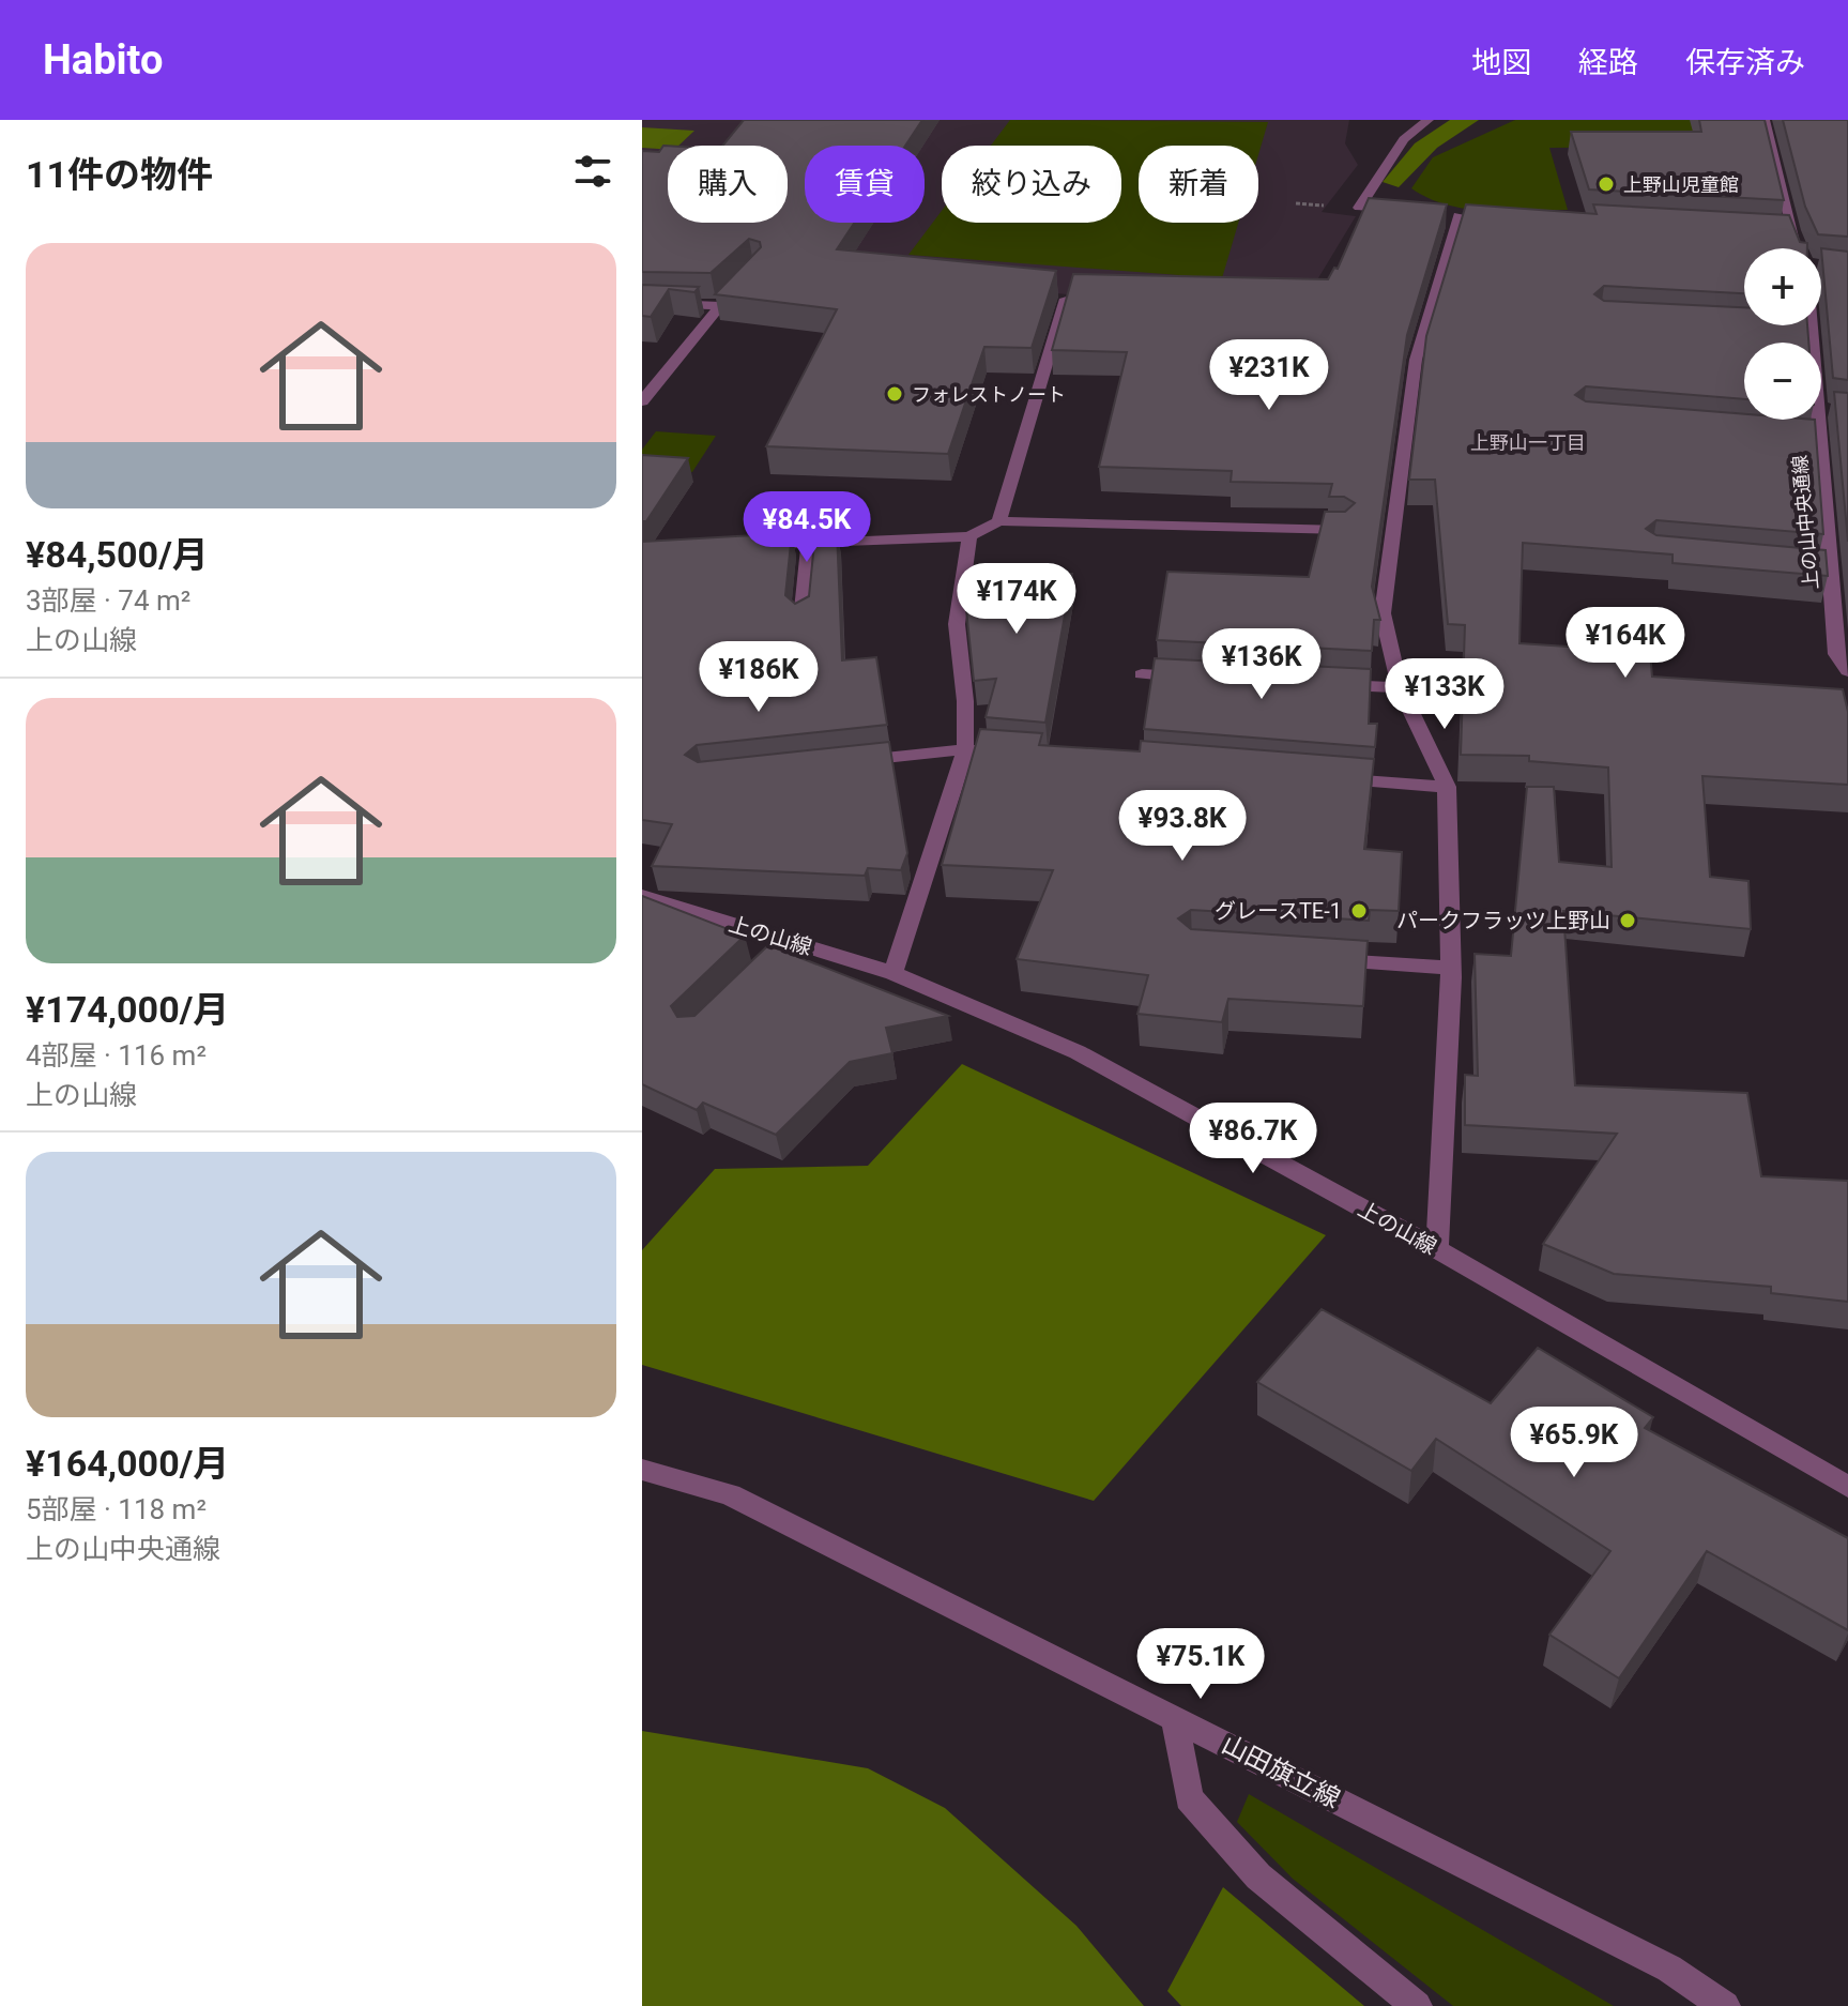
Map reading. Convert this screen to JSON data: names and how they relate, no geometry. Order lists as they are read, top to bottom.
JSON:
{
  "streets": {
    "street": ["上の山中央通線", "上の山線", "山田旗立線"]
  },
  "districts": ["上野山一丁目"],
  "places": [
    "上野山児童館",
    "フォレストノート",
    "グレースTE-1",
    "パークフラッツ上野山"
  ],
  "page": {
    "header": "Habito",
    "nav": ["地図", "経路", "保存済み"],
    "heading": "11件の物件",
    "chip": [
      "購入",
      "賃貸",
      "絞り込み",
      "新着"
    ],
    "list": [
      {
        "name": "¥84,500/月",
        "note": "3部屋 · 74 m² · 上の山線"
      },
      {
        "name": "¥174,000/月",
        "note": "4部屋 · 116 m² · 上の山線"
      },
      {
        "name": "¥164,000/月",
        "note": "5部屋 · 118 m² · 上の山中央通線"
      }
    ],
    "map_buttons": ["+", "−"],
    "price": [
      "¥231K",
      "¥84.5K",
      "¥174K",
      "¥164K",
      "¥136K",
      "¥186K",
      "¥133K",
      "¥93.8K",
      "¥86.7K",
      "¥65.9K",
      "¥75.1K"
    ]
  }
}
